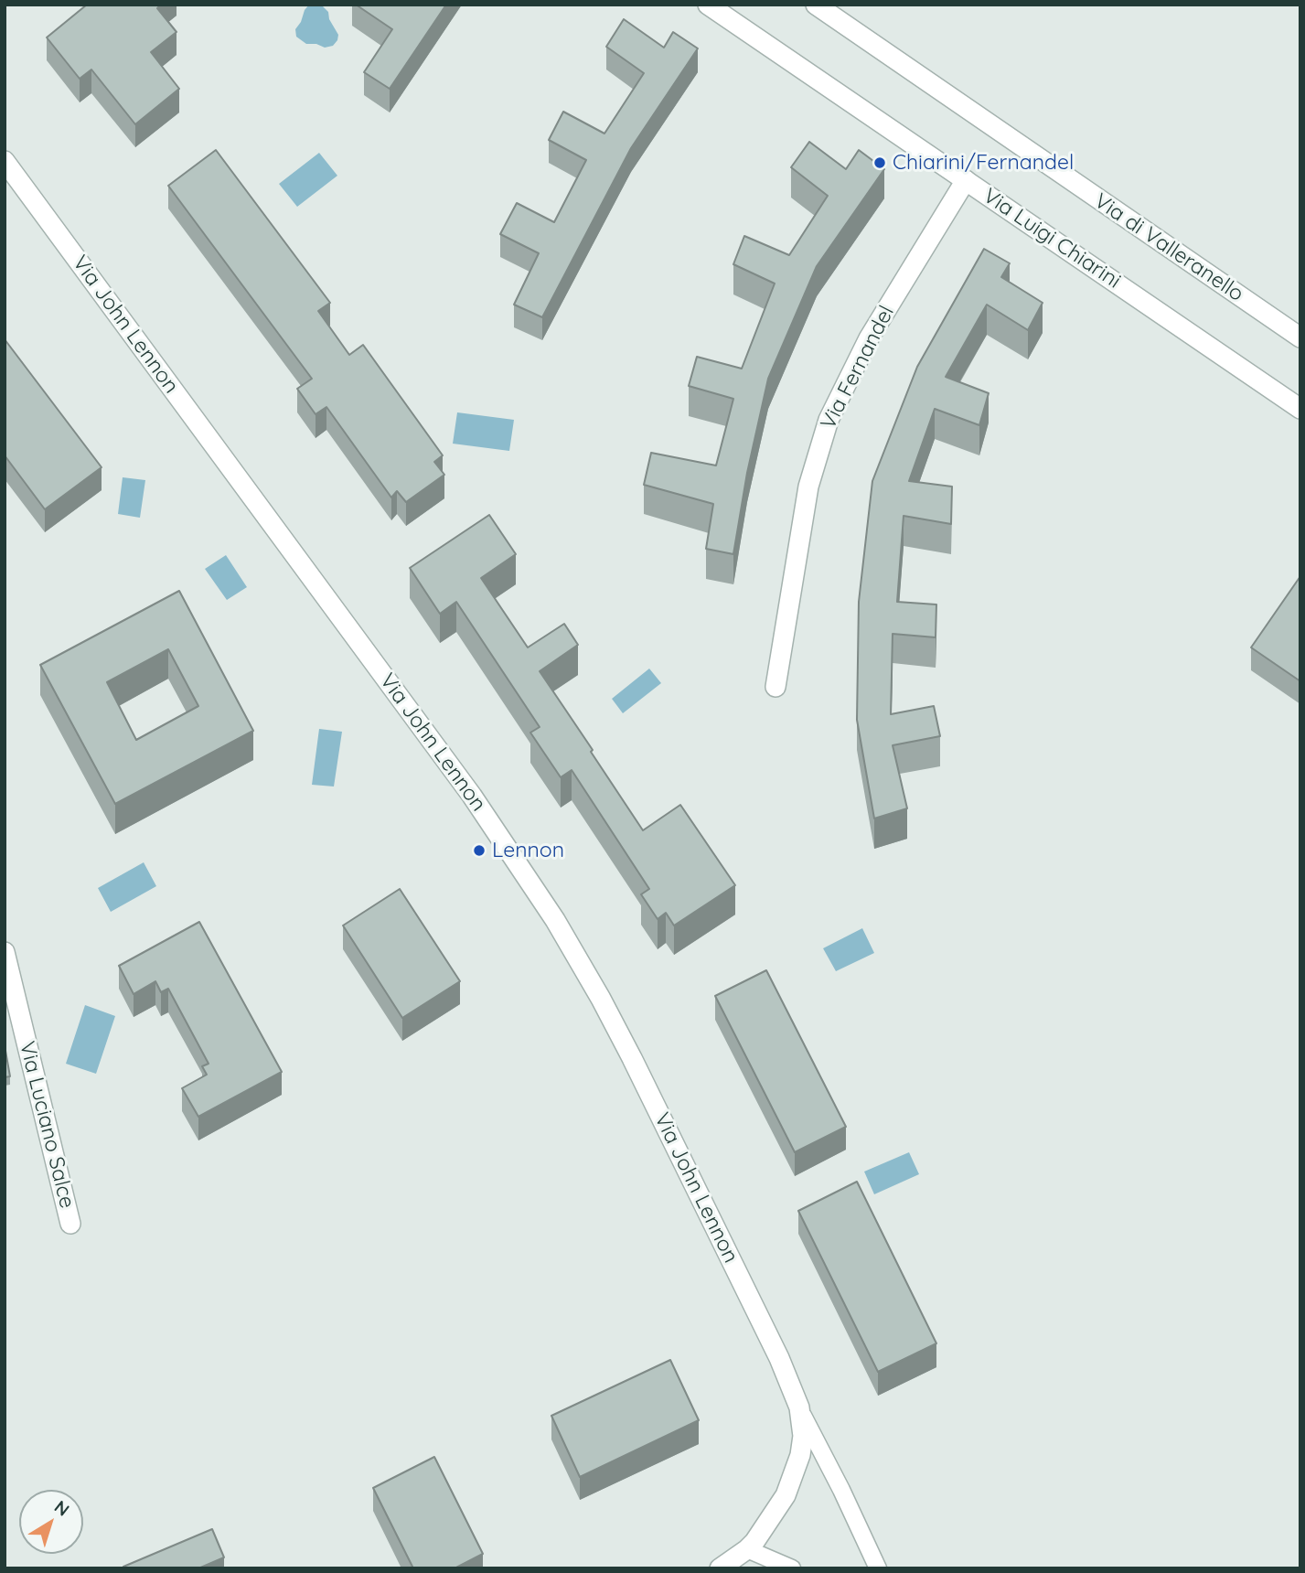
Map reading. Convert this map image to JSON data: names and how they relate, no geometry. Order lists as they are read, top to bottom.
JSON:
{
  "streets": {
    "street": [
      "Via Luigi Chiarini",
      "Via di Valleranello",
      "Via John Lennon",
      "Via Fernandel",
      "Via Luciano Salce"
    ]
  },
  "crossings": [
    ["Via Luigi Chiarini", "Via Fernandel"]
  ],
  "places": ["Chiarini/Fernandel", "Lennon"],
  "north": "top right"
}
